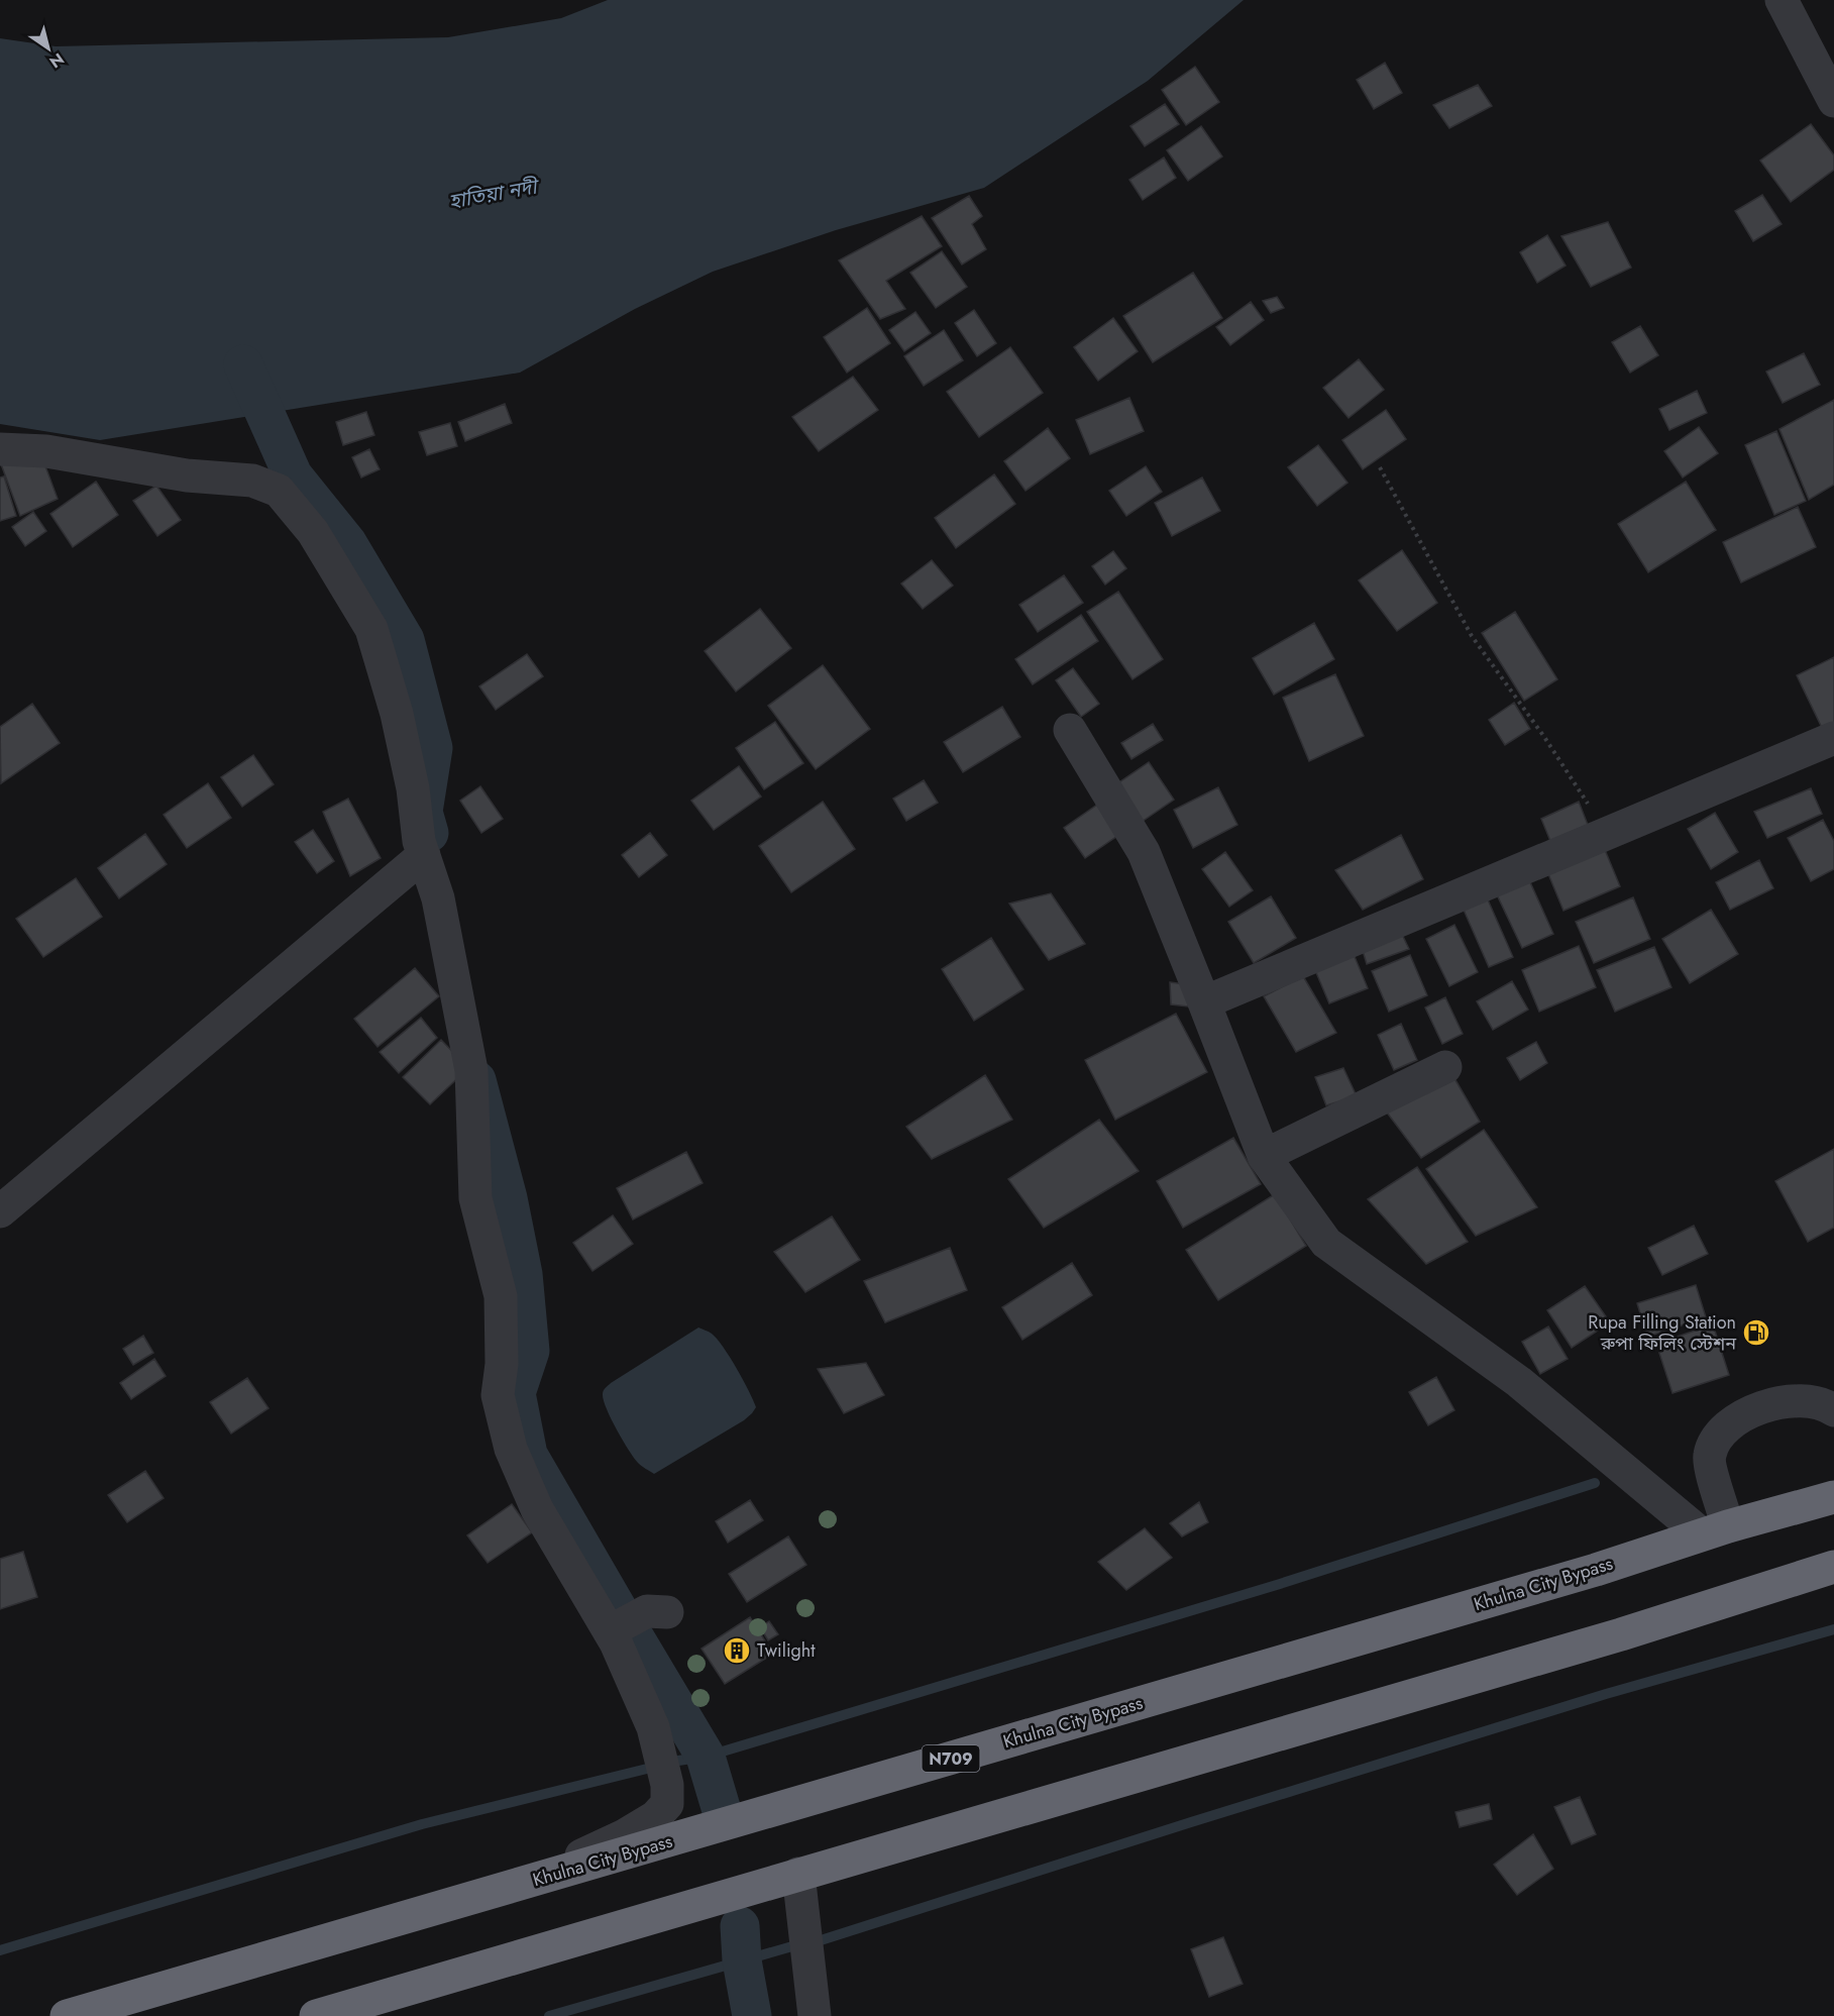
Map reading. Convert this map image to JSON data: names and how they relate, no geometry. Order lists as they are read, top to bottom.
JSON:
{
  "streets": {
    "highway": ["Khulna City Bypass", "N709"]
  },
  "water": ["হাতিয়া নদী"],
  "places": {
    "fuel station": ["Rupa Filling Station রুপা ফিলিং স্টেশন"],
    "building": ["Twilight"]
  },
  "north": "bottom right"
}
